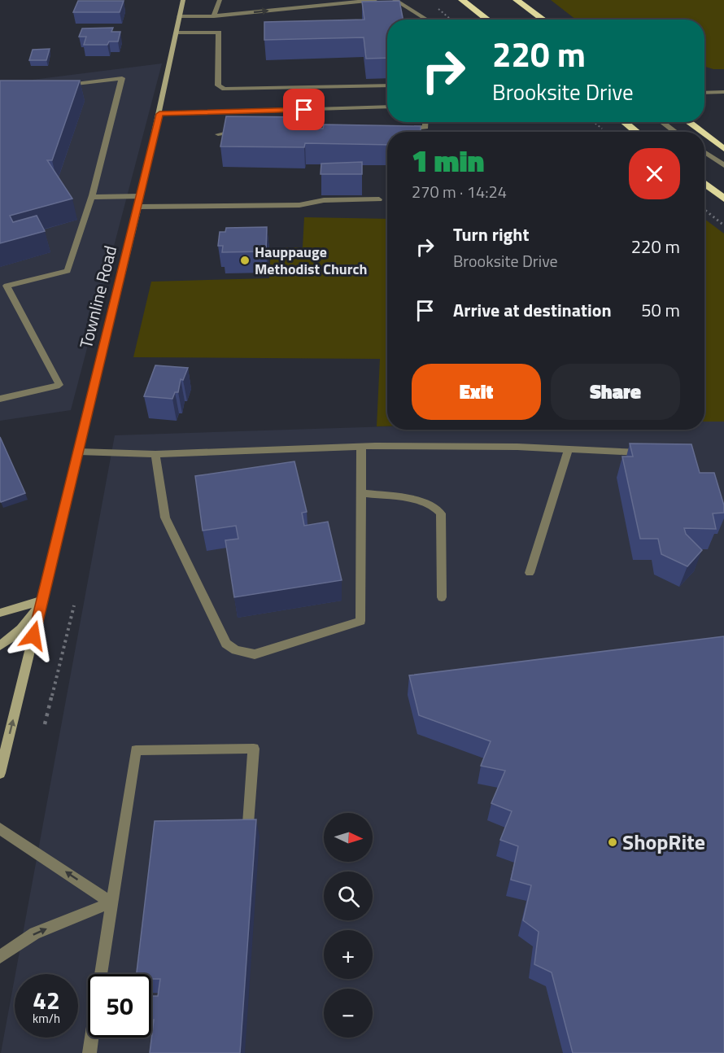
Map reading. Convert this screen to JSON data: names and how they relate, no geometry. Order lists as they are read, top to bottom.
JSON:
{
  "streets": {
    "main road": ["Townline Road"]
  },
  "places": ["Hauppauge Methodist Church", "ShopRite"],
  "north": "right",
  "page": {
    "turn": ["220 m", "Brooksite Drive"],
    "heading": ["1 min", "270 m · 14:24"],
    "list": [
      {
        "name": "Turn right",
        "note": "Brooksite Drive",
        "value": "220 m"
      },
      {
        "name": "Arrive at destination",
        "value": "50 m"
      }
    ],
    "buttons": ["Exit", "Share"],
    "map_buttons": ["+", "−"],
    "speed": "42 km/h",
    "limit": "50"
  }
}
